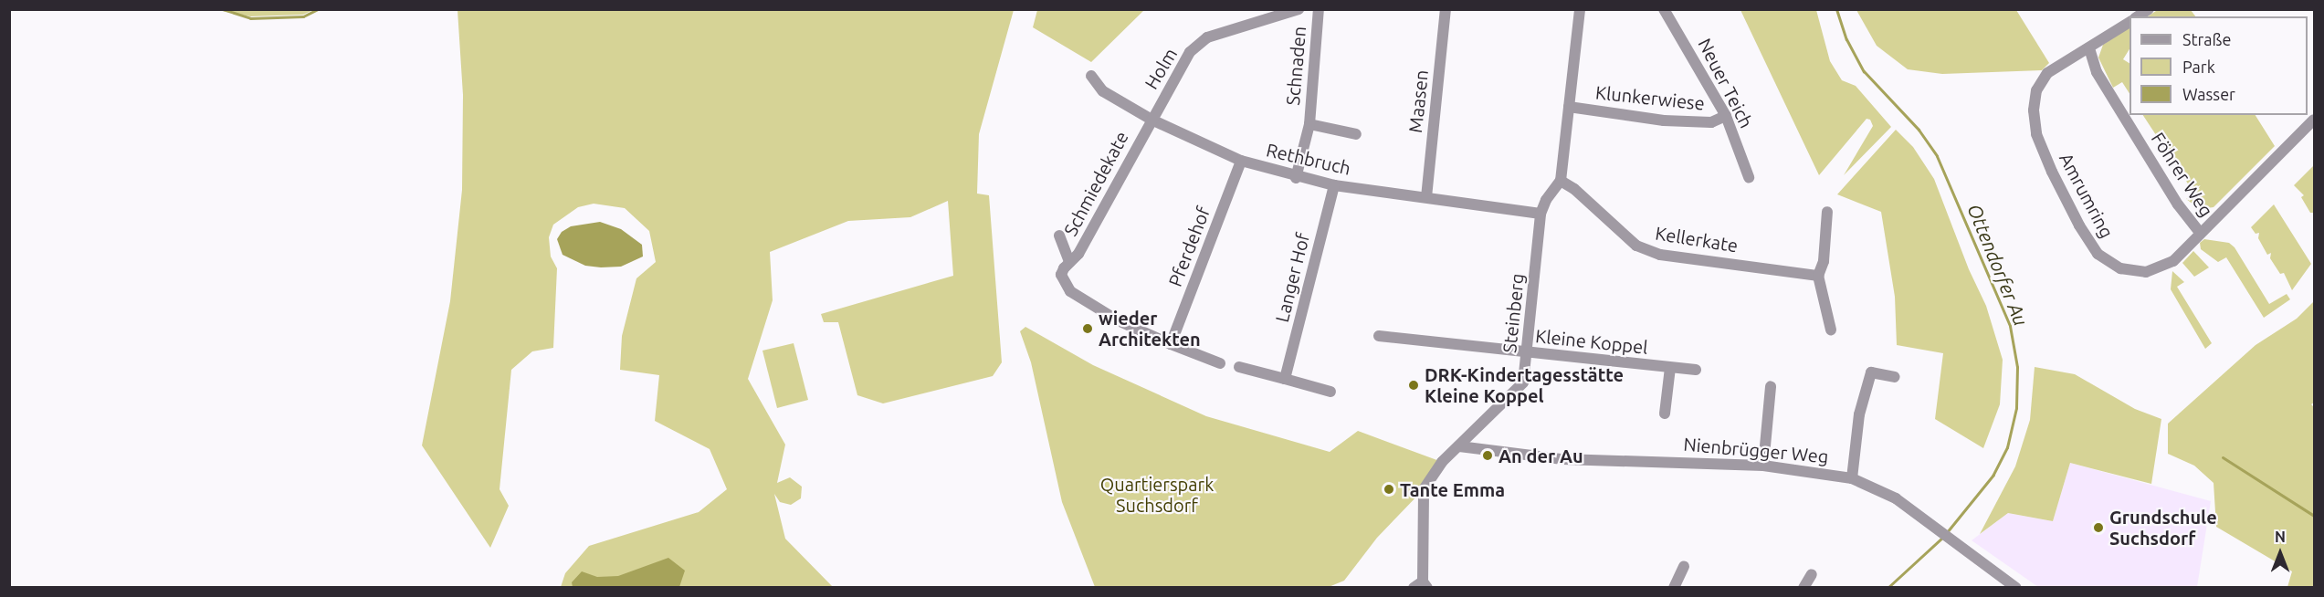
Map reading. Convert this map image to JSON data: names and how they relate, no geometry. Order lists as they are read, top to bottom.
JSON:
{
  "streets": {
    "street": [
      "Schnaden",
      "Holm",
      "Neuer Teich",
      "Klunkerwiese",
      "Maasen",
      "Rethbruch",
      "Föhrer Weg",
      "Schmiedekate",
      "Amrumring",
      "Kellerkate",
      "Pferdehof",
      "Langer Hof",
      "Steinberg",
      "Kleine Koppel",
      "Nienbrügger Weg"
    ]
  },
  "crossings": [
    ["Schnaden", "Rethbruch"],
    ["Holm", "Rethbruch"],
    ["Holm", "Schmiedekate"],
    ["Neuer Teich", "Klunkerwiese"],
    ["Klunkerwiese", "Steinberg"],
    ["Maasen", "Rethbruch"],
    ["Rethbruch", "Schmiedekate"],
    ["Rethbruch", "Pferdehof"],
    ["Rethbruch", "Langer Hof"],
    ["Rethbruch", "Steinberg"],
    ["Föhrer Weg", "Amrumring"],
    ["Schmiedekate", "Pferdehof"],
    ["Kellerkate", "Steinberg"],
    ["Steinberg", "Kleine Koppel"],
    ["Steinberg", "Nienbrügger Weg"]
  ],
  "water": ["Ottendorfer Au"],
  "parks": ["Quartierspark Suchsdorf"],
  "places": [
    "wieder Architekten",
    "DRK-Kindertagesstätte Kleine Koppel",
    "An der Au",
    "Tante Emma",
    "Grundschule Suchsdorf"
  ],
  "legend": ["Straße", "Park", "Wasser"],
  "north": "top"
}
